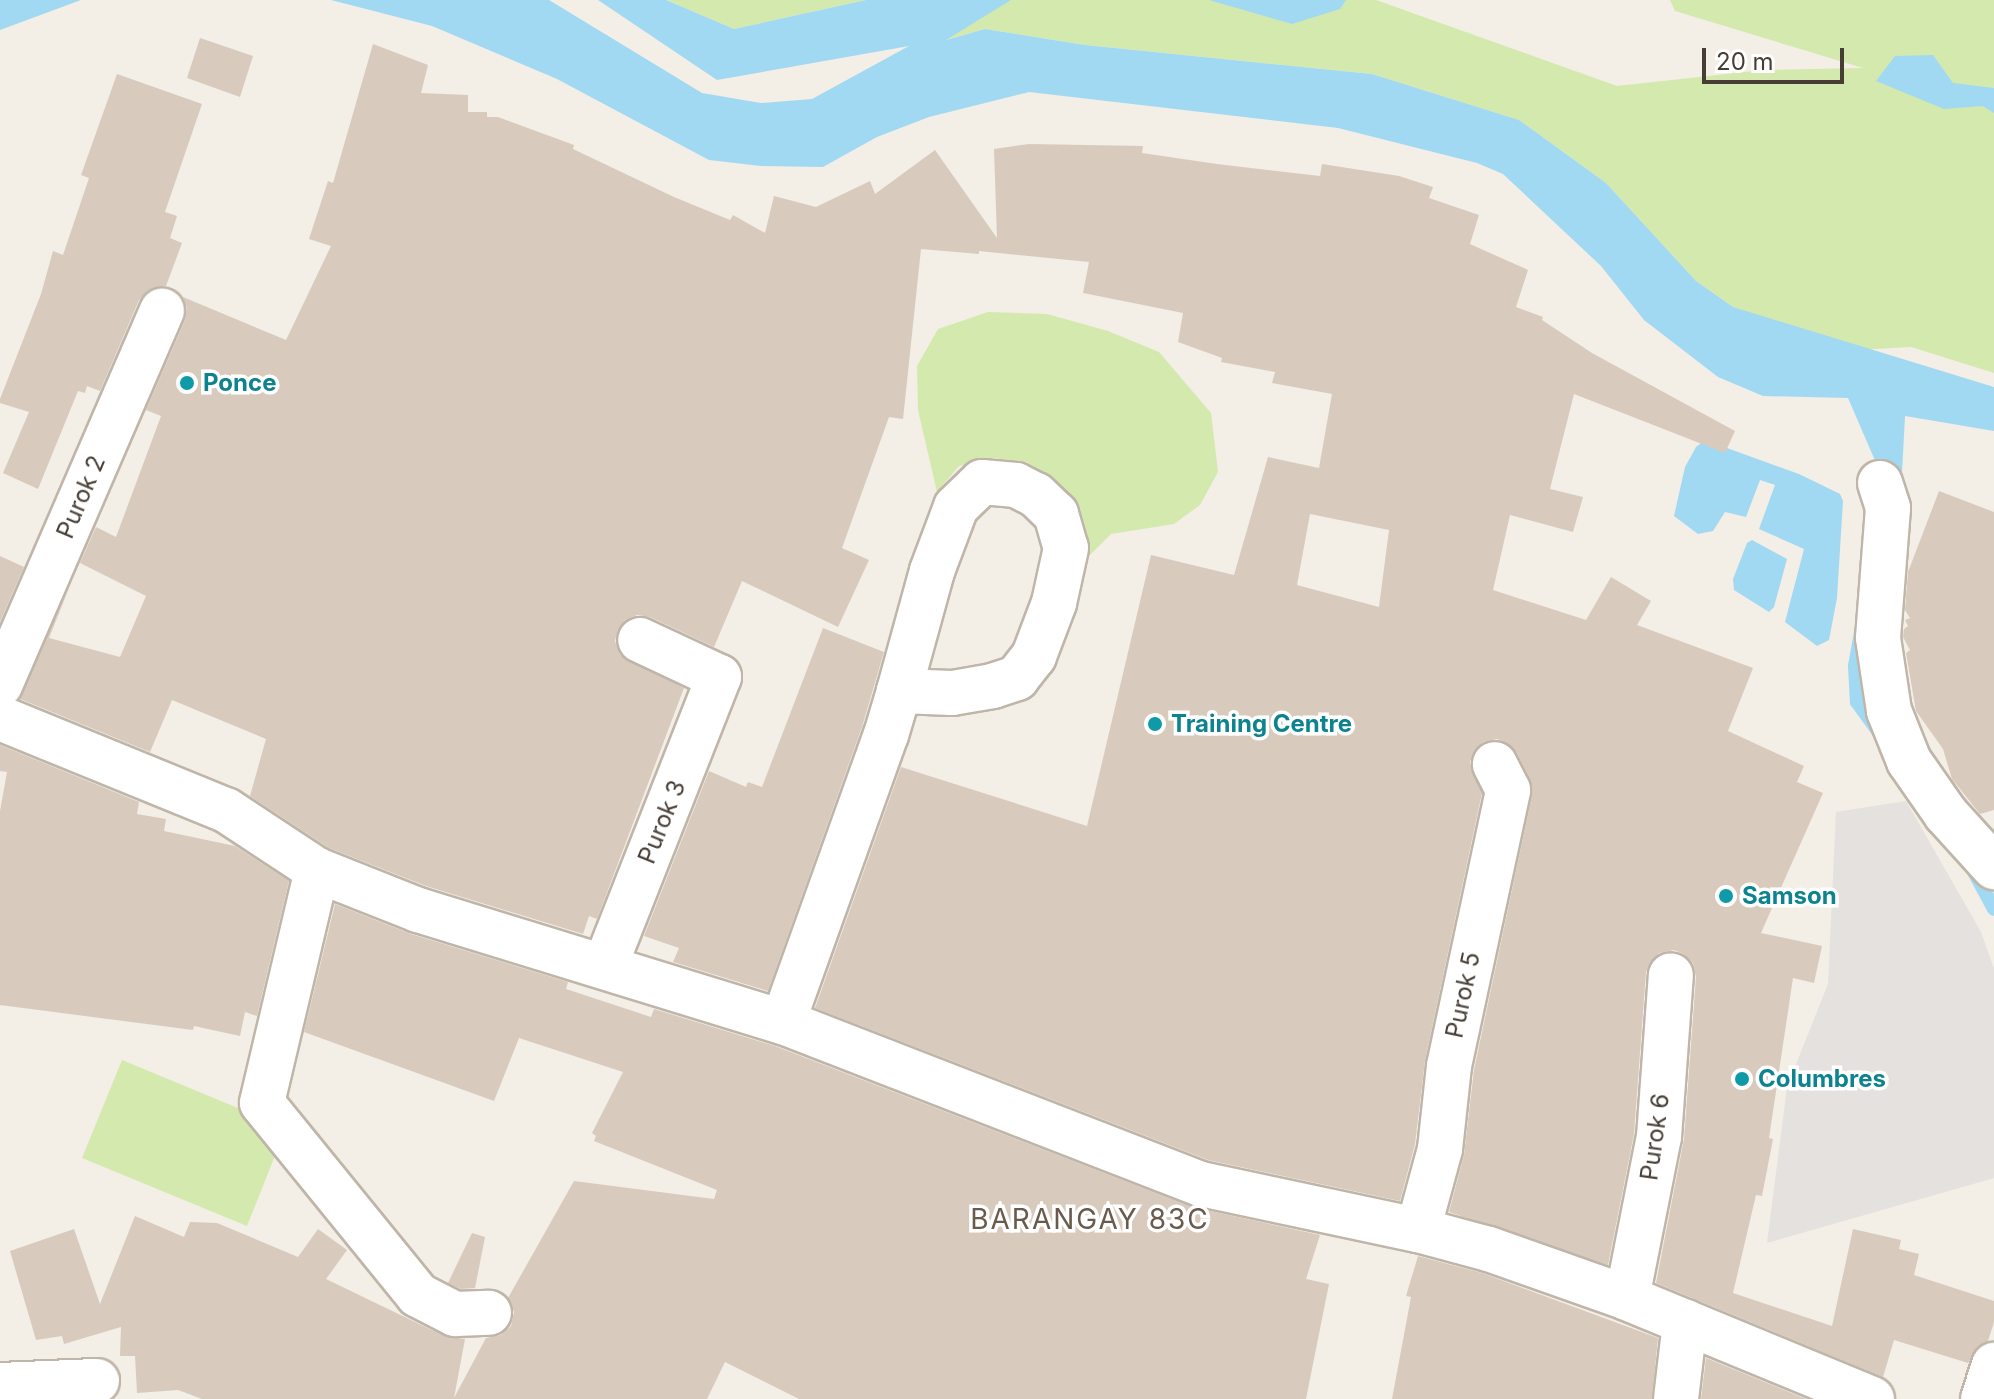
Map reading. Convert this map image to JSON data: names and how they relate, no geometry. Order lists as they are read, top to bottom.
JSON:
{
  "streets": {
    "street": [
      "Purok 2",
      "Purok 3",
      "Purok 5",
      "Purok 6"
    ]
  },
  "districts": ["BARANGAY 83C"],
  "places": [
    "Ponce",
    "Training Centre",
    "Samson",
    "Columbres"
  ],
  "scale_bar": "20 m"
}
